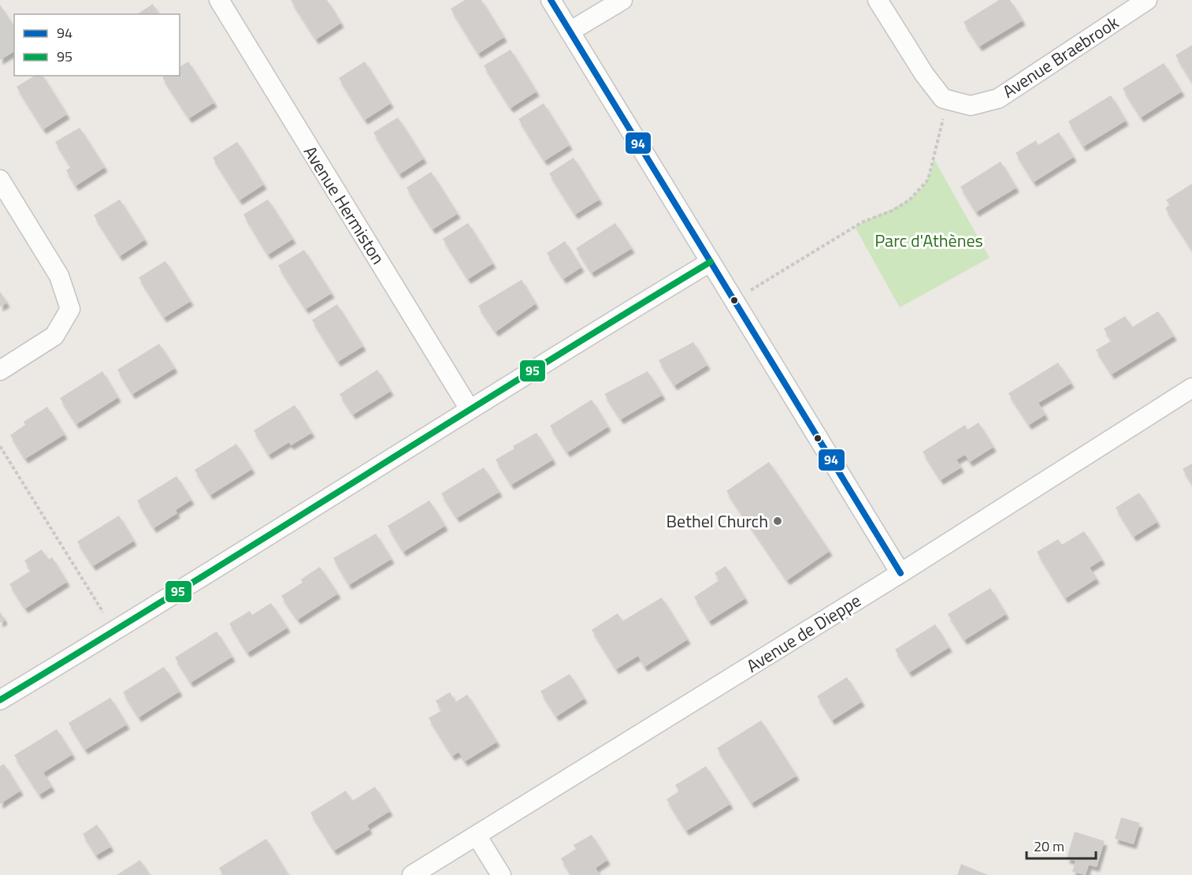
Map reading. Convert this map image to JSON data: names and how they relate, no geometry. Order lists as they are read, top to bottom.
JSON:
{
  "streets": {
    "street": ["Avenue Braebrook", "Avenue Hermiston", "Avenue de Dieppe"]
  },
  "parks": ["Parc d'Athènes"],
  "places": ["Bethel Church"],
  "lines": ["transit line 94", "transit line 95"],
  "legend": ["94", "95"],
  "scale_bar": "20 m"
}
